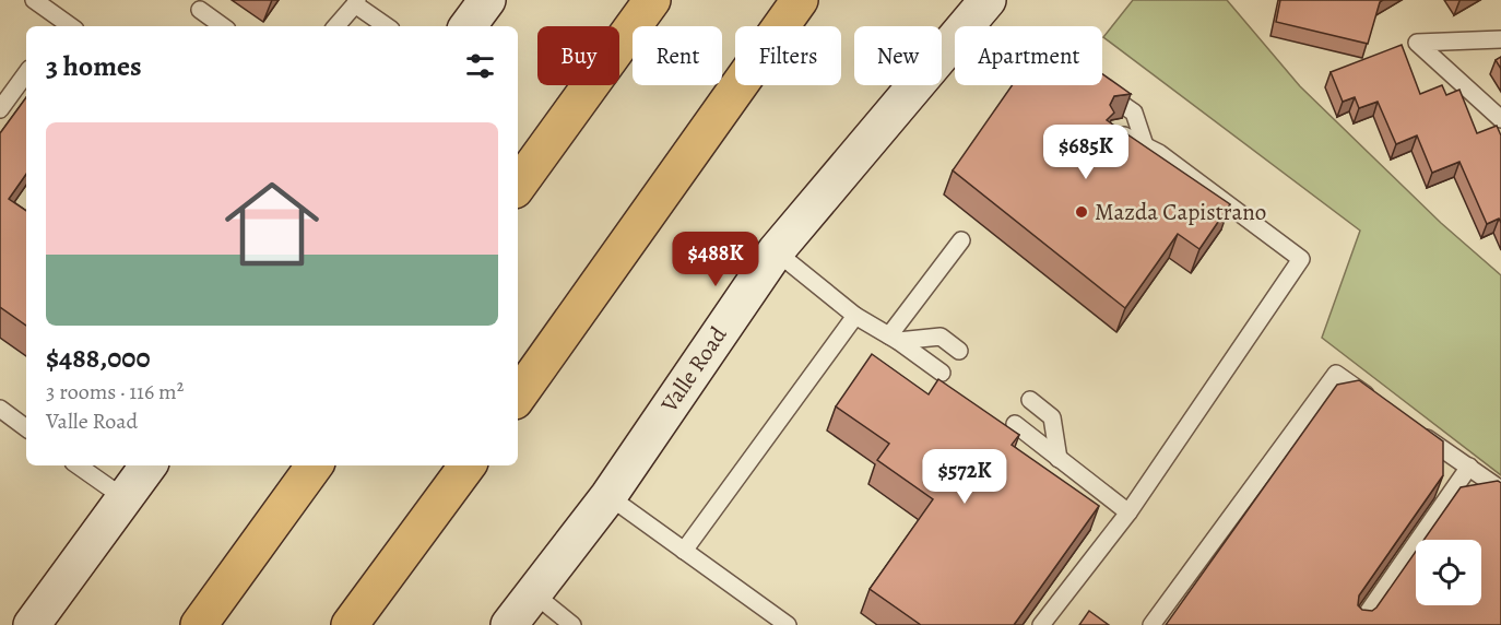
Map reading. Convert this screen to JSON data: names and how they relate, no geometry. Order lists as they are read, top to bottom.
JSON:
{
  "streets": {
    "street": ["Valle Road"]
  },
  "places": ["Mazda Capistrano"],
  "page": {
    "chip": [
      "Buy",
      "Rent",
      "Filters",
      "New",
      "Apartment"
    ],
    "heading": "3 homes",
    "list": [
      {
        "name": "$488,000",
        "note": "3 rooms · 116 m² · Valle Road"
      }
    ],
    "price": ["$685K", "$488K", "$572K"]
  }
}
